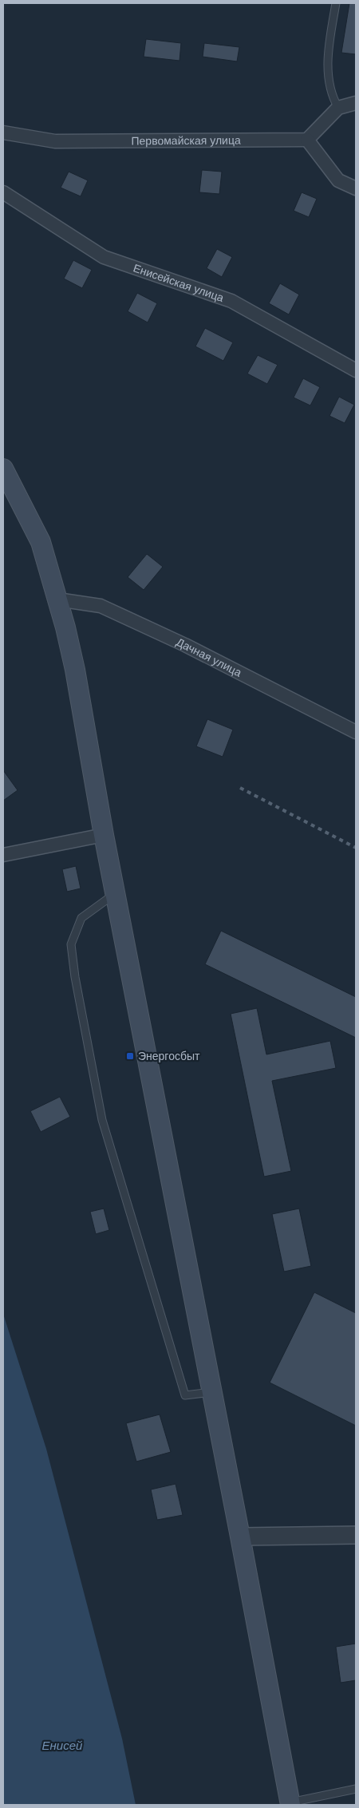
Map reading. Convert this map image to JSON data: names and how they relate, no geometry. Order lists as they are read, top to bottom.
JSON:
{
  "streets": {
    "street": ["Первомайская улица", "Енисейская улица", "Дачная улица"]
  },
  "water": ["Енисей"],
  "places": {
    "transit": ["Энергосбыт"]
  }
}
